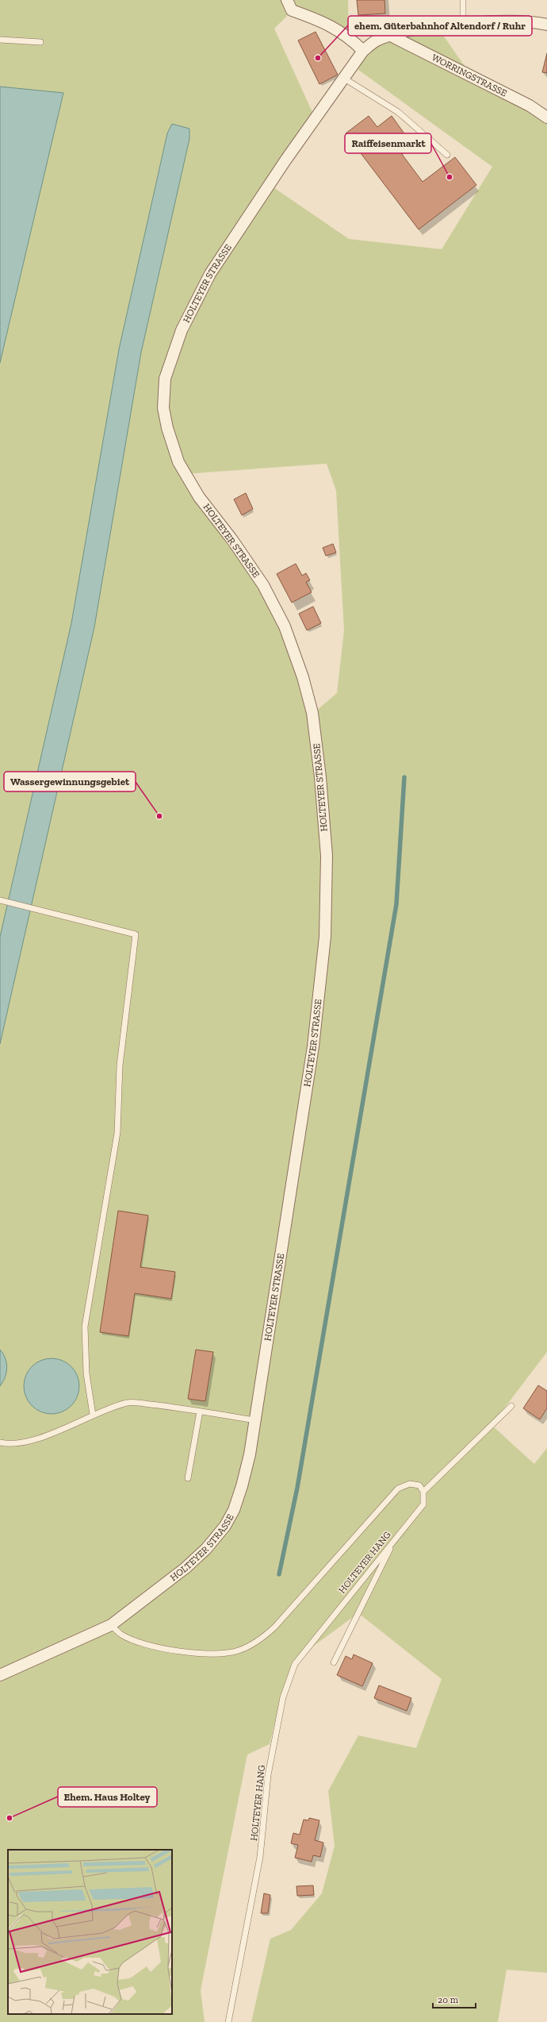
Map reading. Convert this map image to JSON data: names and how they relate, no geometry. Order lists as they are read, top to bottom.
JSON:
{
  "streets": {
    "street": ["WORRINGSTRASSE", "HOLTEYER STRASSE"],
    "lane": ["HOLTEYER HANG"]
  },
  "crossings": [
    ["WORRINGSTRASSE", "HOLTEYER STRASSE"]
  ],
  "places": [
    "ehem. Güterbahnhof Altendorf / Ruhr",
    "Raiffeisenmarkt",
    "Wassergewinnungsgebiet",
    "Ehem. Haus Holtey"
  ],
  "scale_bar": "20 m"
}
